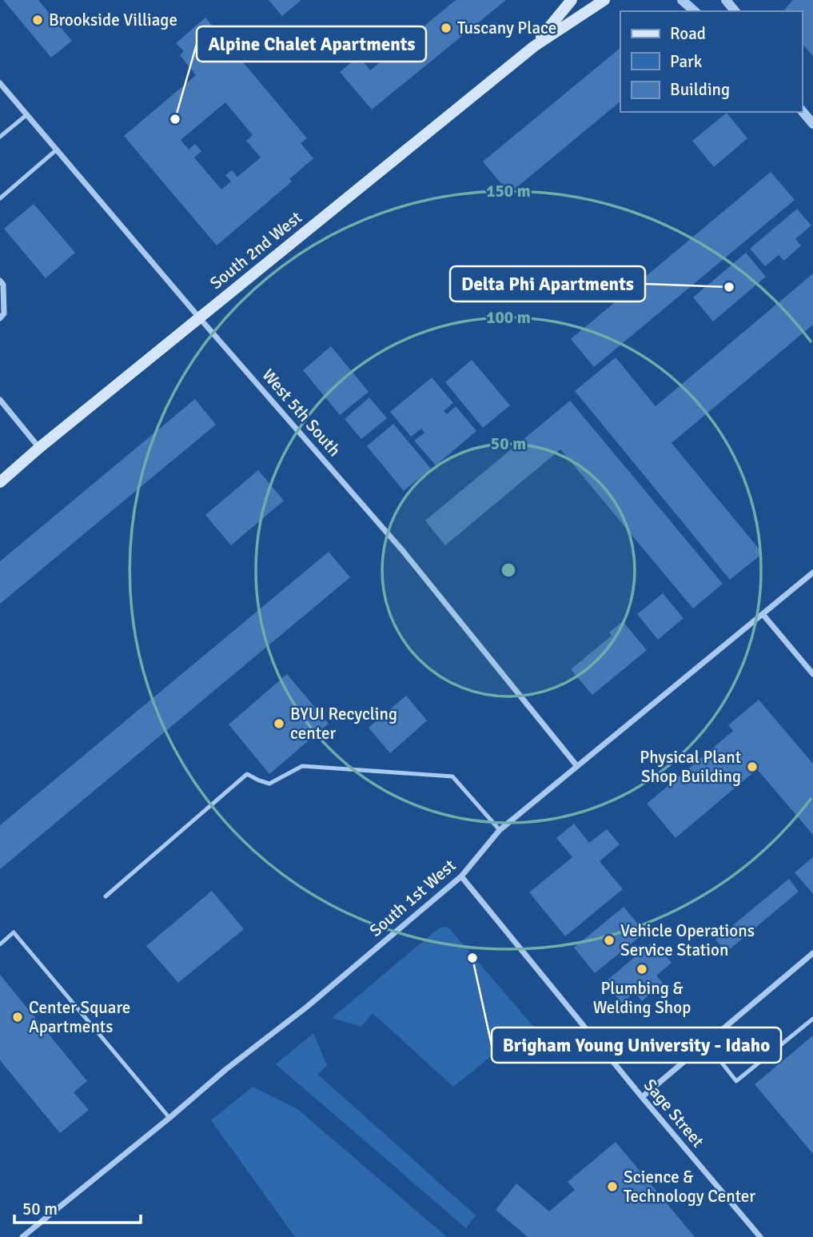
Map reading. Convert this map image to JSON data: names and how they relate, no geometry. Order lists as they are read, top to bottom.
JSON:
{
  "streets": {
    "main road": ["South 2nd West"],
    "street": ["West 5th South", "South 1st West", "Sage Street"]
  },
  "crossings": [
    ["South 2nd West", "West 5th South"],
    ["West 5th South", "South 1st West"],
    ["South 1st West", "Sage Street"]
  ],
  "places": [
    "Brookside Villiage",
    "Tuscany Place",
    "Alpine Chalet Apartments",
    "Delta Phi Apartments",
    "BYUI Recycling center",
    "Physical Plant Shop Building",
    "Vehicle Operations Service Station",
    "Brigham Young University - Idaho",
    "Plumbing & Welding Shop",
    "Center Square Apartments",
    "Science & Technology Center"
  ],
  "legend": ["Road", "Park", "Building"],
  "scale_bar": "50 m",
  "rings": ["150 m", "100 m", "50 m"]
}
